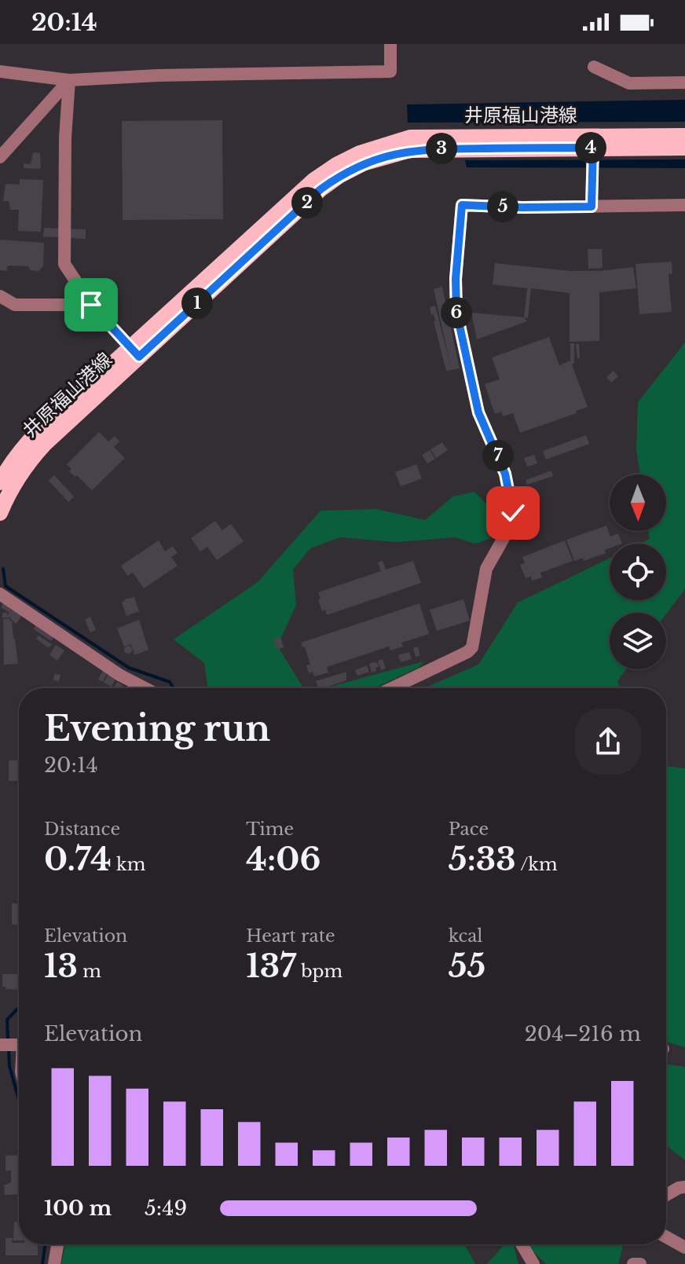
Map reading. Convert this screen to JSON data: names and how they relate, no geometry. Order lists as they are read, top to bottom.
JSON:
{
  "streets": {
    "main road": ["井原福山港線"]
  },
  "north": "bottom",
  "page": {
    "status": "20:14",
    "pins": [
      "4",
      "3",
      "2",
      "5",
      "1",
      "6",
      "7"
    ],
    "heading": ["Evening run", "20:14"],
    "stats": [
      ["Distance", "0.74 km"],
      ["Time", "4:06"],
      ["Pace", "5:33 /km"],
      ["Elevation", "13 m"],
      ["Heart rate", "137 bpm"],
      ["kcal", "55"]
    ],
    "chart": ["Elevation", "204–216 m"],
    "list": [
      {
        "name": "100 m",
        "note": "5:49"
      }
    ]
  }
}
